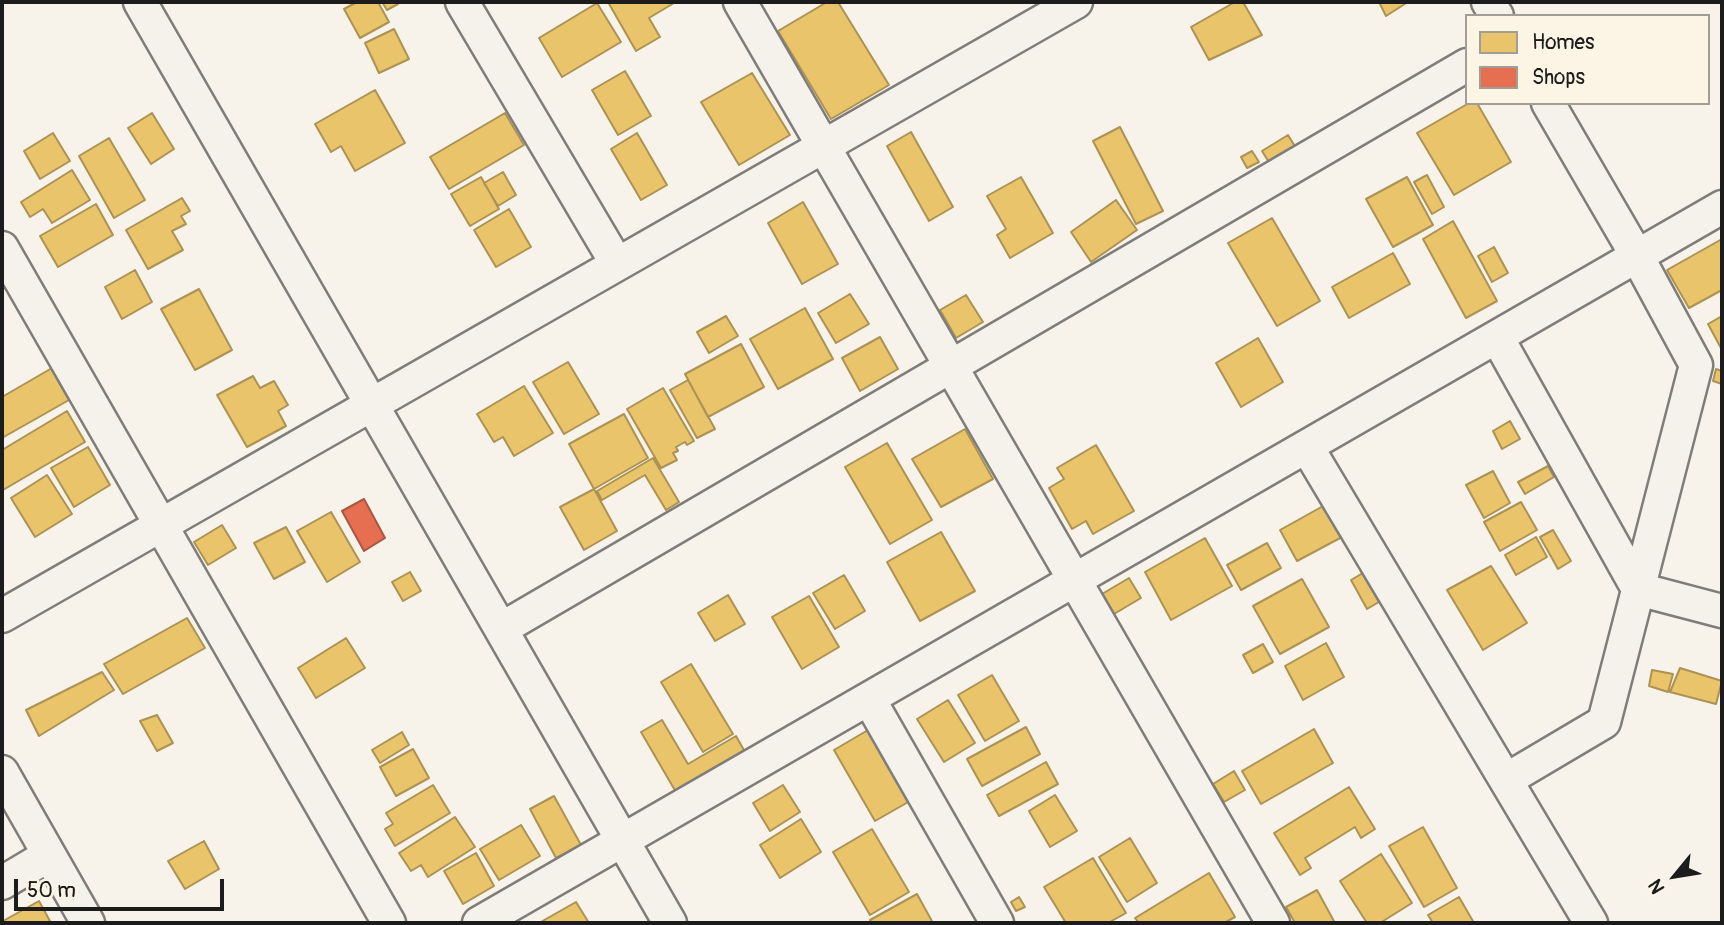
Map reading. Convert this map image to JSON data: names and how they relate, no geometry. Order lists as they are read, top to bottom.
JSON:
{
  "legend": ["Homes", "Shops"],
  "scale_bar": "50 m",
  "north": "bottom left"
}
